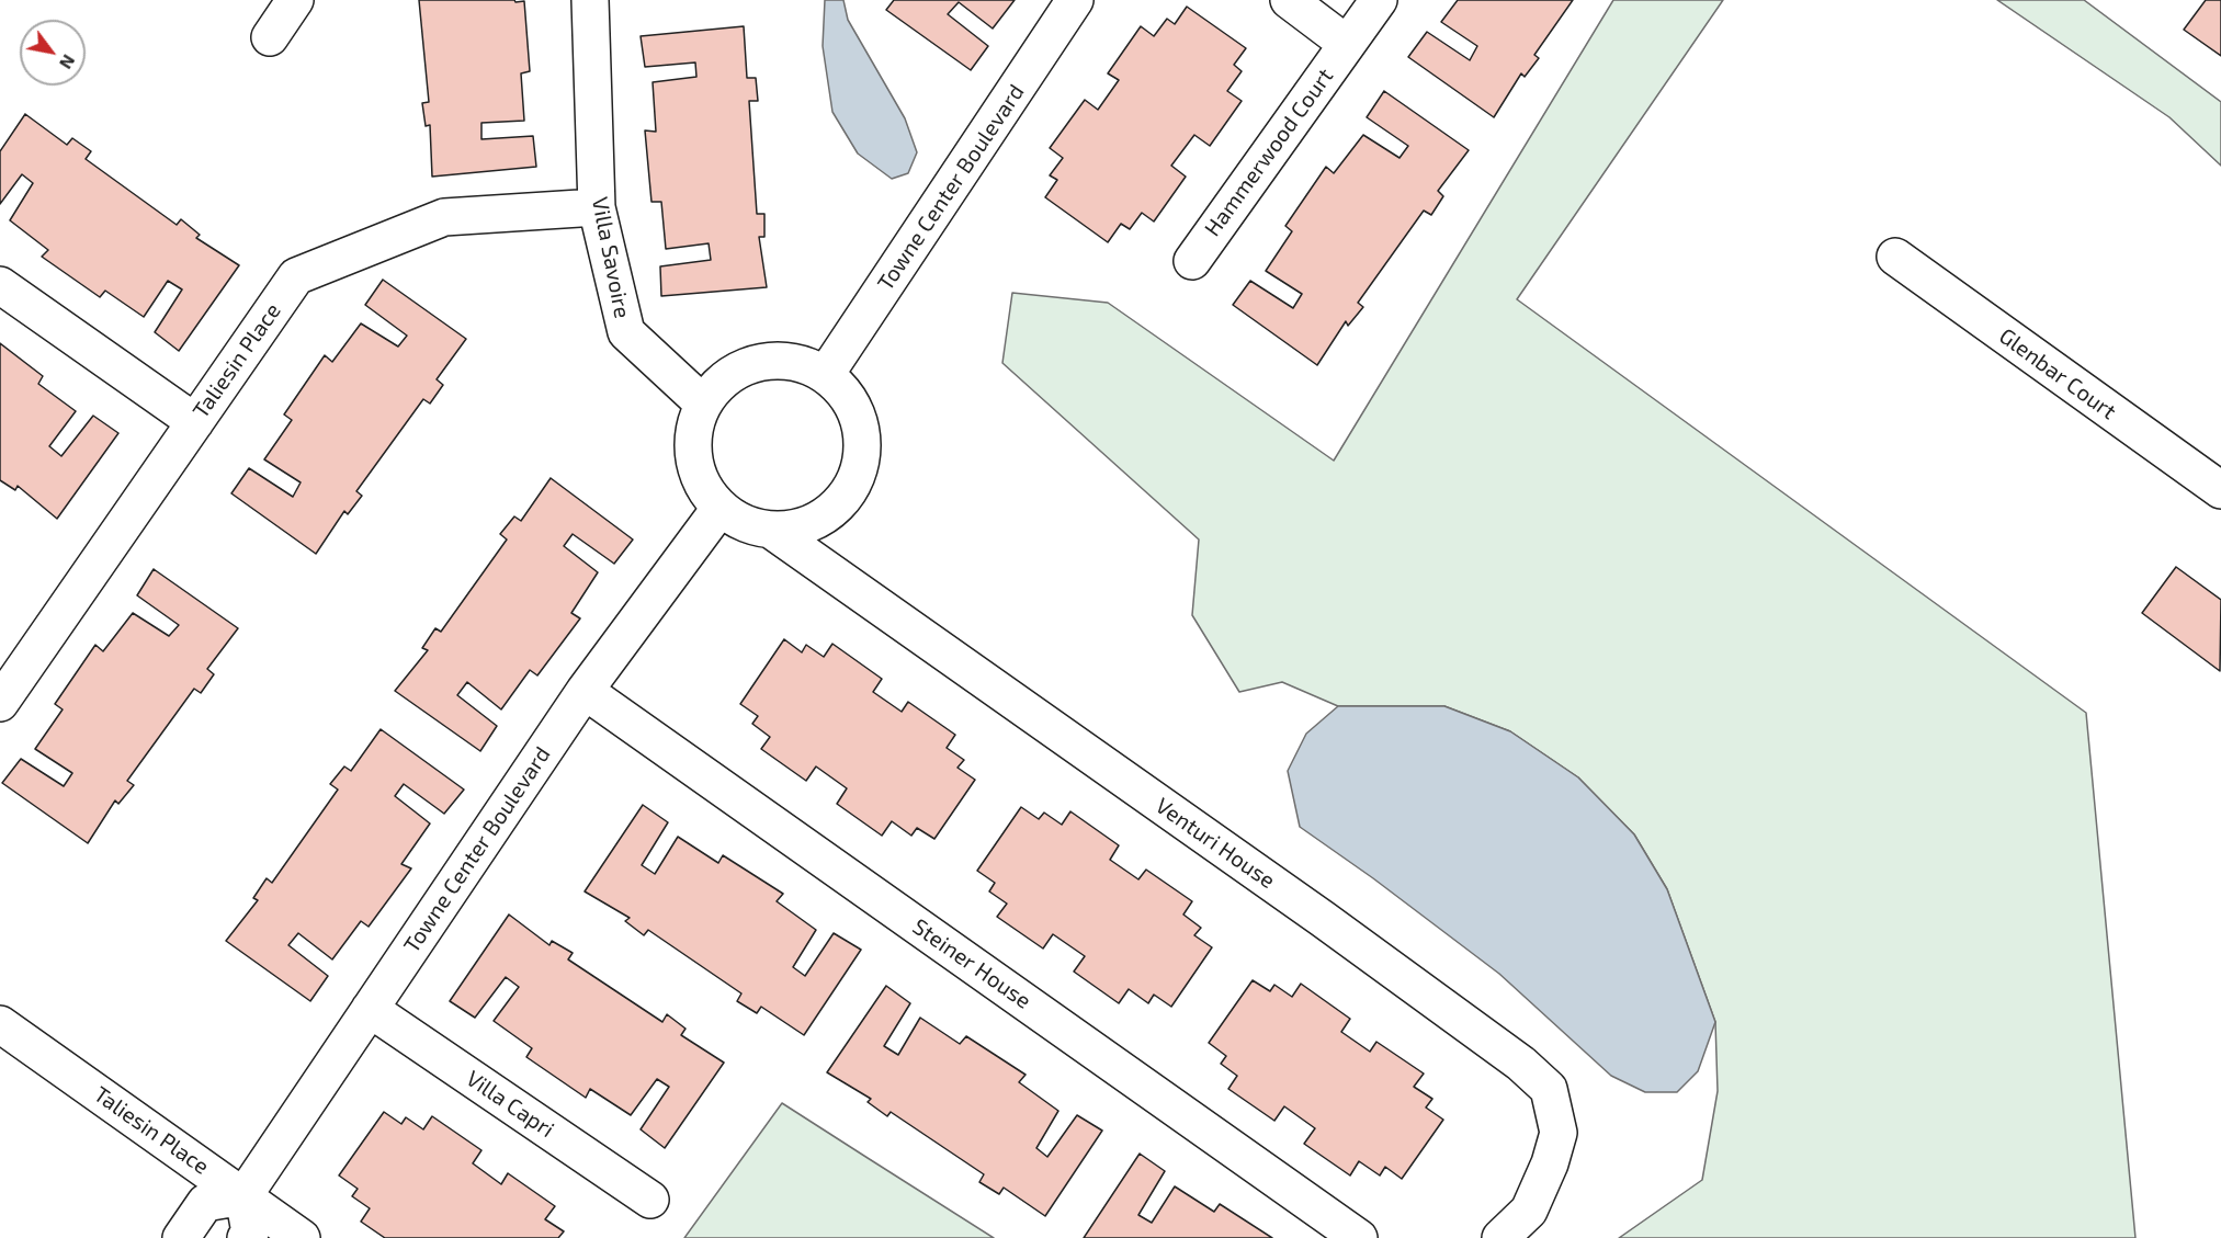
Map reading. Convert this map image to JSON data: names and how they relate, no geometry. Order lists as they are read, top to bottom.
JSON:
{
  "streets": {
    "street": [
      "Hammerwood Court",
      "Towne Center Boulevard",
      "Villa Savoire",
      "Taliesin Place",
      "Glenbar Court",
      "Venturi House",
      "Steiner House",
      "Villa Capri"
    ]
  },
  "crossings": [
    ["Towne Center Boulevard", "Villa Savoire"],
    ["Towne Center Boulevard", "Taliesin Place"],
    ["Towne Center Boulevard", "Venturi House"],
    ["Towne Center Boulevard", "Steiner House"],
    ["Towne Center Boulevard", "Villa Capri"],
    ["Villa Savoire", "Taliesin Place"],
    ["Villa Savoire", "Venturi House"]
  ],
  "north": "bottom right"
}
